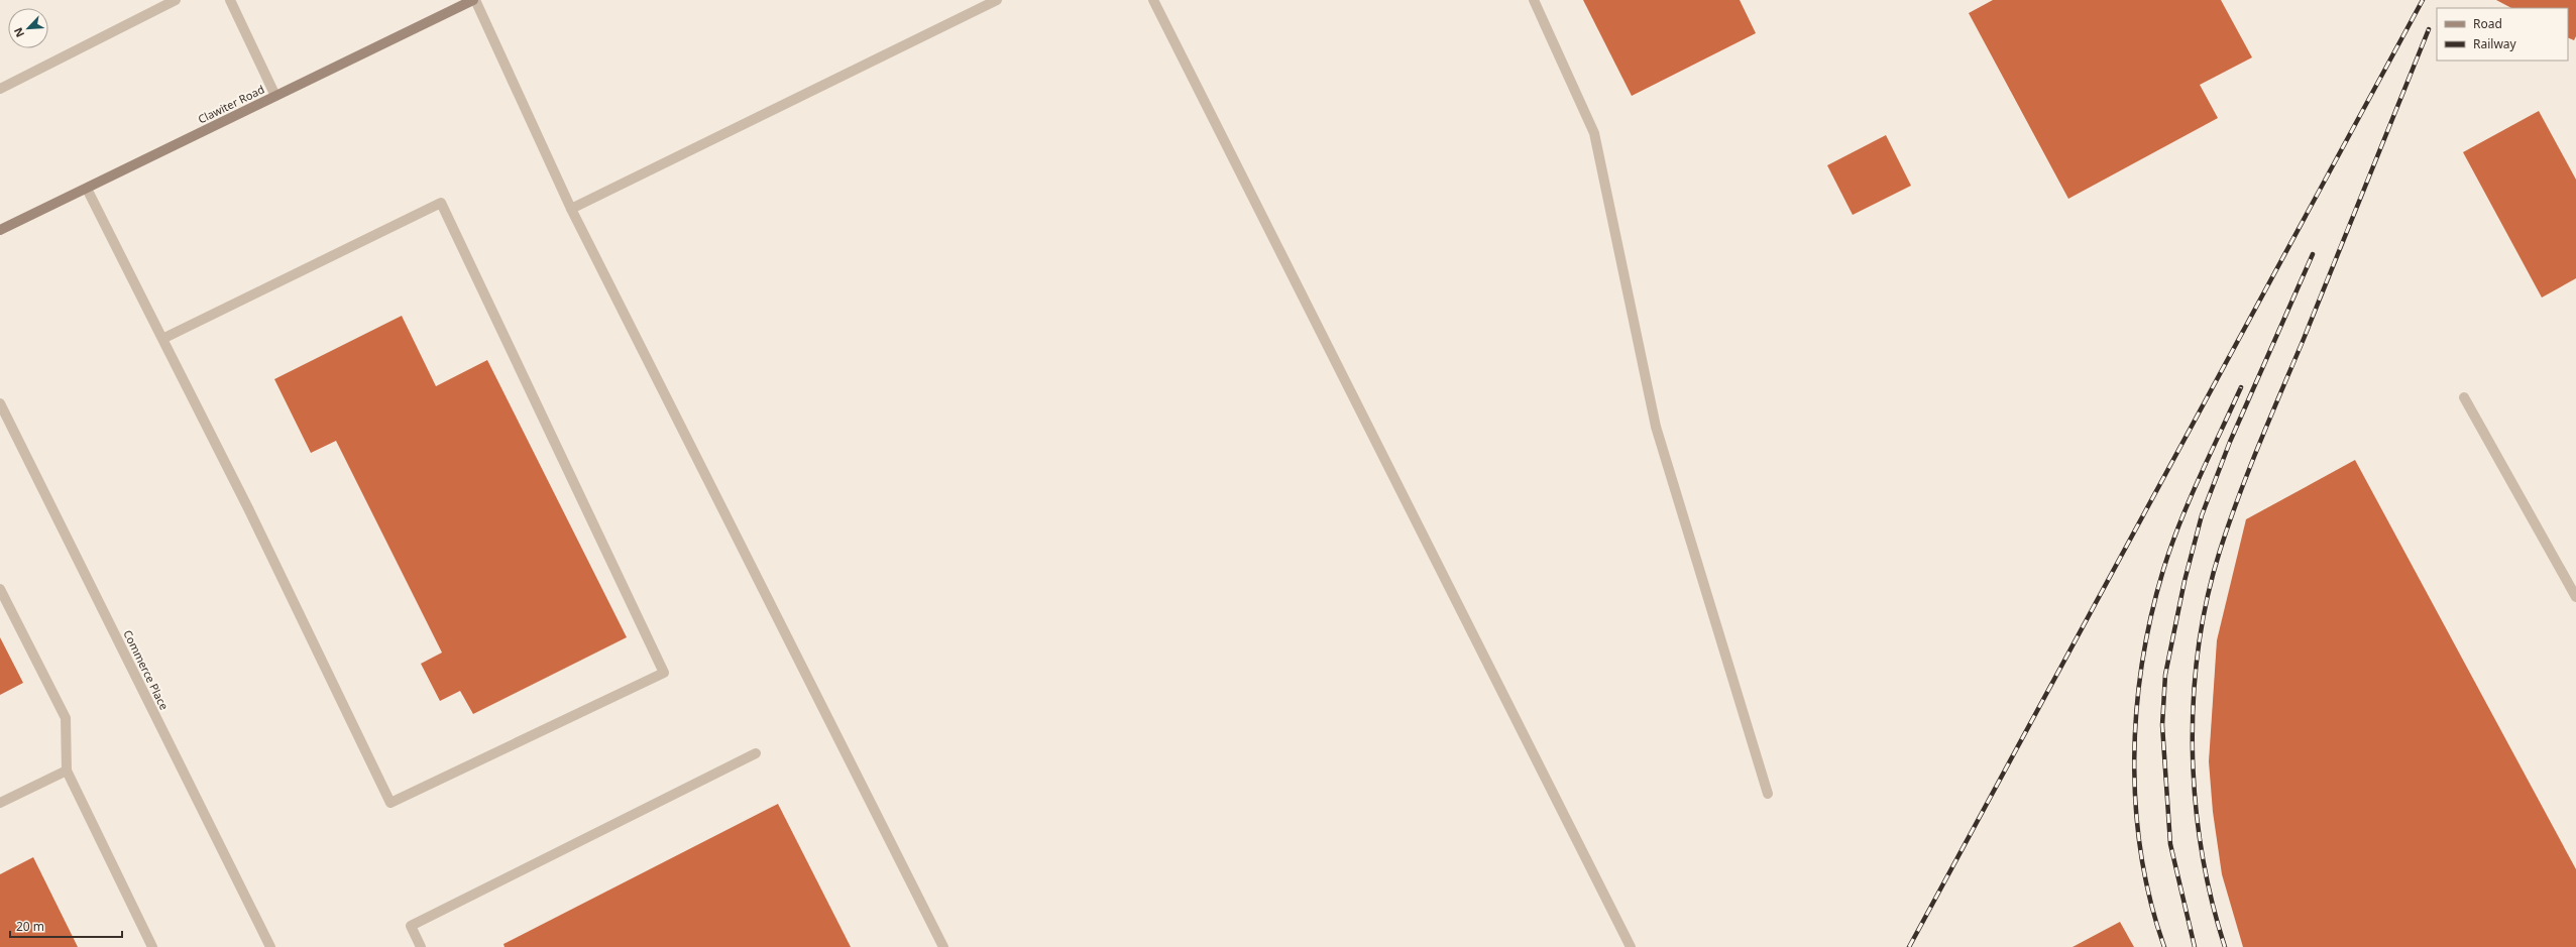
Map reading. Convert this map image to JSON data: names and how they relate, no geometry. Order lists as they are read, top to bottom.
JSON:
{
  "streets": {
    "main road": ["Clawiter Road"],
    "street": ["Commerce Place"]
  },
  "legend": ["Road", "Railway"],
  "scale_bar": "20 m",
  "north": "bottom left"
}
